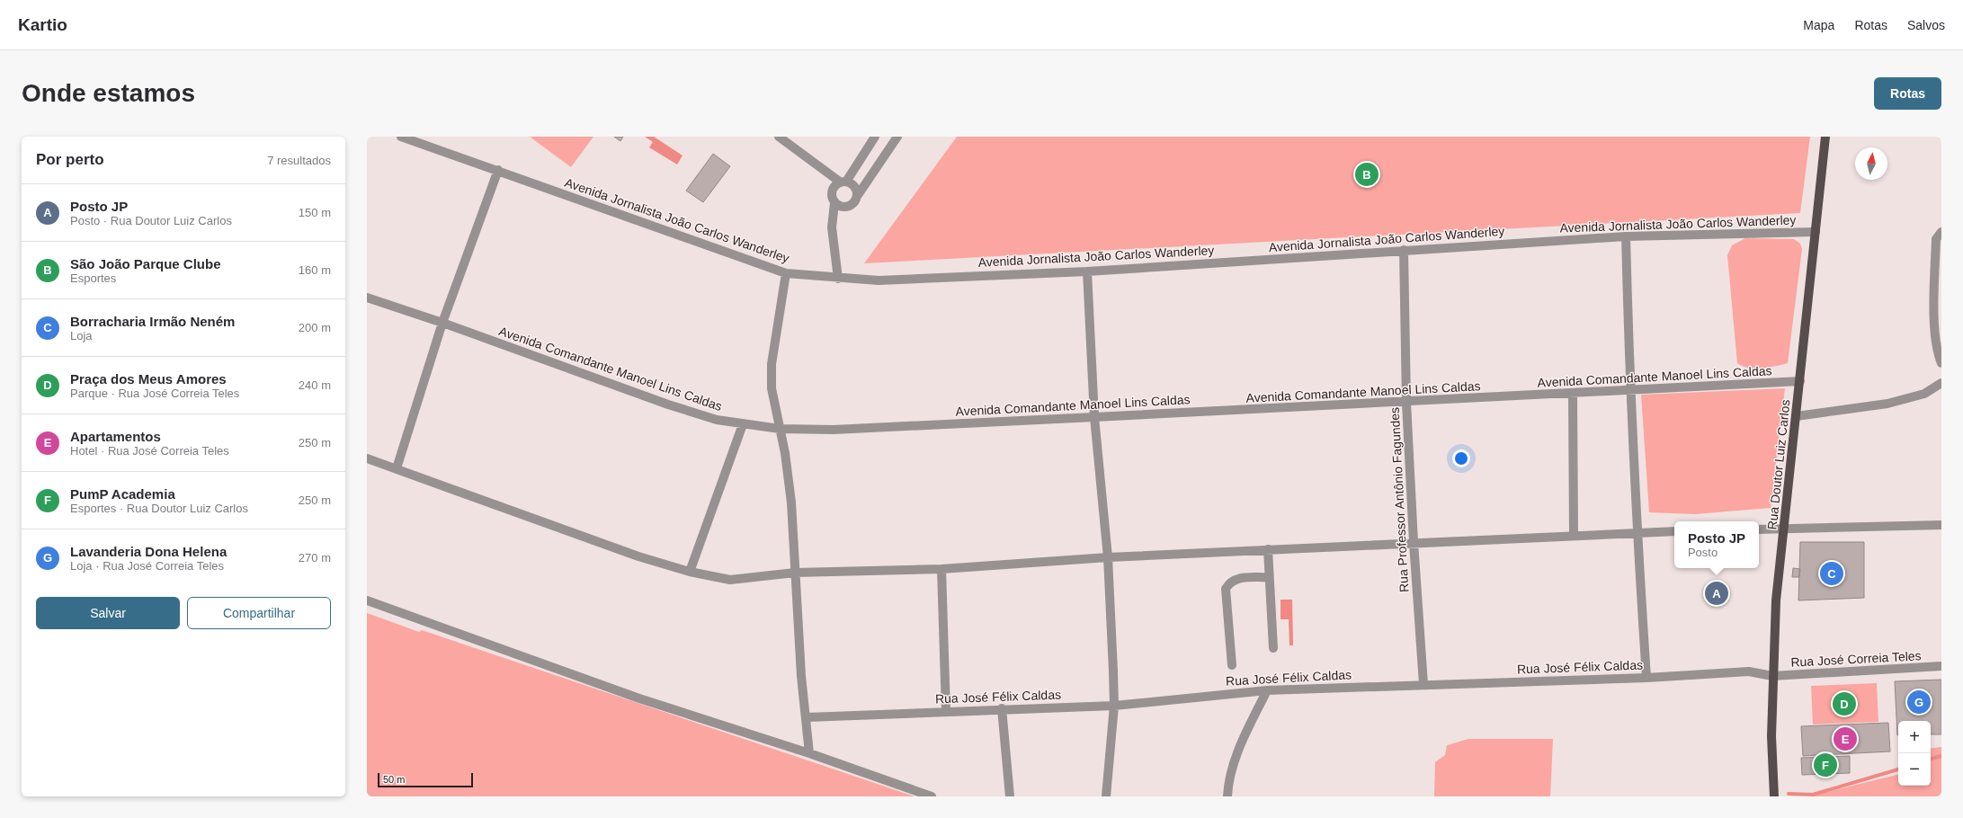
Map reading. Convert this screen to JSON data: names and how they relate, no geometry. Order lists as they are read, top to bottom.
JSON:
{
  "streets": {
    "main road": ["Rua Doutor Luiz Carlos"],
    "street": [
      "Avenida Jornalista João Carlos Wanderley",
      "Avenida Comandante Manoel Lins Caldas",
      "Rua Professor Antônio Fagundes",
      "Rua José Correia Teles",
      "Rua José Félix Caldas"
    ]
  },
  "crossings": [
    ["Avenida Jornalista João Carlos Wanderley", "Rua Doutor Luiz Carlos"],
    ["Avenida Jornalista João Carlos Wanderley", "Rua Professor Antônio Fagundes"],
    ["Avenida Comandante Manoel Lins Caldas", "Rua Doutor Luiz Carlos"],
    ["Avenida Comandante Manoel Lins Caldas", "Rua Professor Antônio Fagundes"],
    ["Rua Doutor Luiz Carlos", "Rua José Correia Teles"],
    ["Rua Doutor Luiz Carlos", "Rua José Félix Caldas"],
    ["Rua Professor Antônio Fagundes", "Rua José Félix Caldas"],
    ["Rua José Correia Teles", "Rua José Félix Caldas"]
  ],
  "scale_bar": "50 m",
  "north": "top",
  "page": {
    "header": "Kartio",
    "nav": ["Mapa", "Rotas", "Salvos"],
    "buttons": [
      "Rotas",
      ["Salvar", "Compartilhar"]
    ],
    "title": "Onde estamos",
    "heading": ["Por perto", "7 resultados"],
    "pins": [
      "B",
      "C",
      "A",
      "G",
      "D",
      "E",
      "F"
    ],
    "list": [
      {
        "mark": "A",
        "name": "Posto JP",
        "note": "Posto · Rua Doutor Luiz Carlos",
        "value": "150 m"
      },
      {
        "mark": "B",
        "name": "São João Parque Clube",
        "note": "Esportes",
        "value": "160 m"
      },
      {
        "mark": "C",
        "name": "Borracharia Irmão Neném",
        "note": "Loja",
        "value": "200 m"
      },
      {
        "mark": "D",
        "name": "Praça dos Meus Amores",
        "note": "Parque · Rua José Correia Teles",
        "value": "240 m"
      },
      {
        "mark": "E",
        "name": "Apartamentos",
        "note": "Hotel · Rua José Correia Teles",
        "value": "250 m"
      },
      {
        "mark": "F",
        "name": "PumP Academia",
        "note": "Esportes · Rua Doutor Luiz Carlos",
        "value": "250 m"
      },
      {
        "mark": "G",
        "name": "Lavanderia Dona Helena",
        "note": "Loja · Rua José Correia Teles",
        "value": "270 m"
      }
    ],
    "popup": ["Posto JP", "Posto"],
    "map_buttons": ["+", "−"],
    "scale": "50 m"
  }
}
